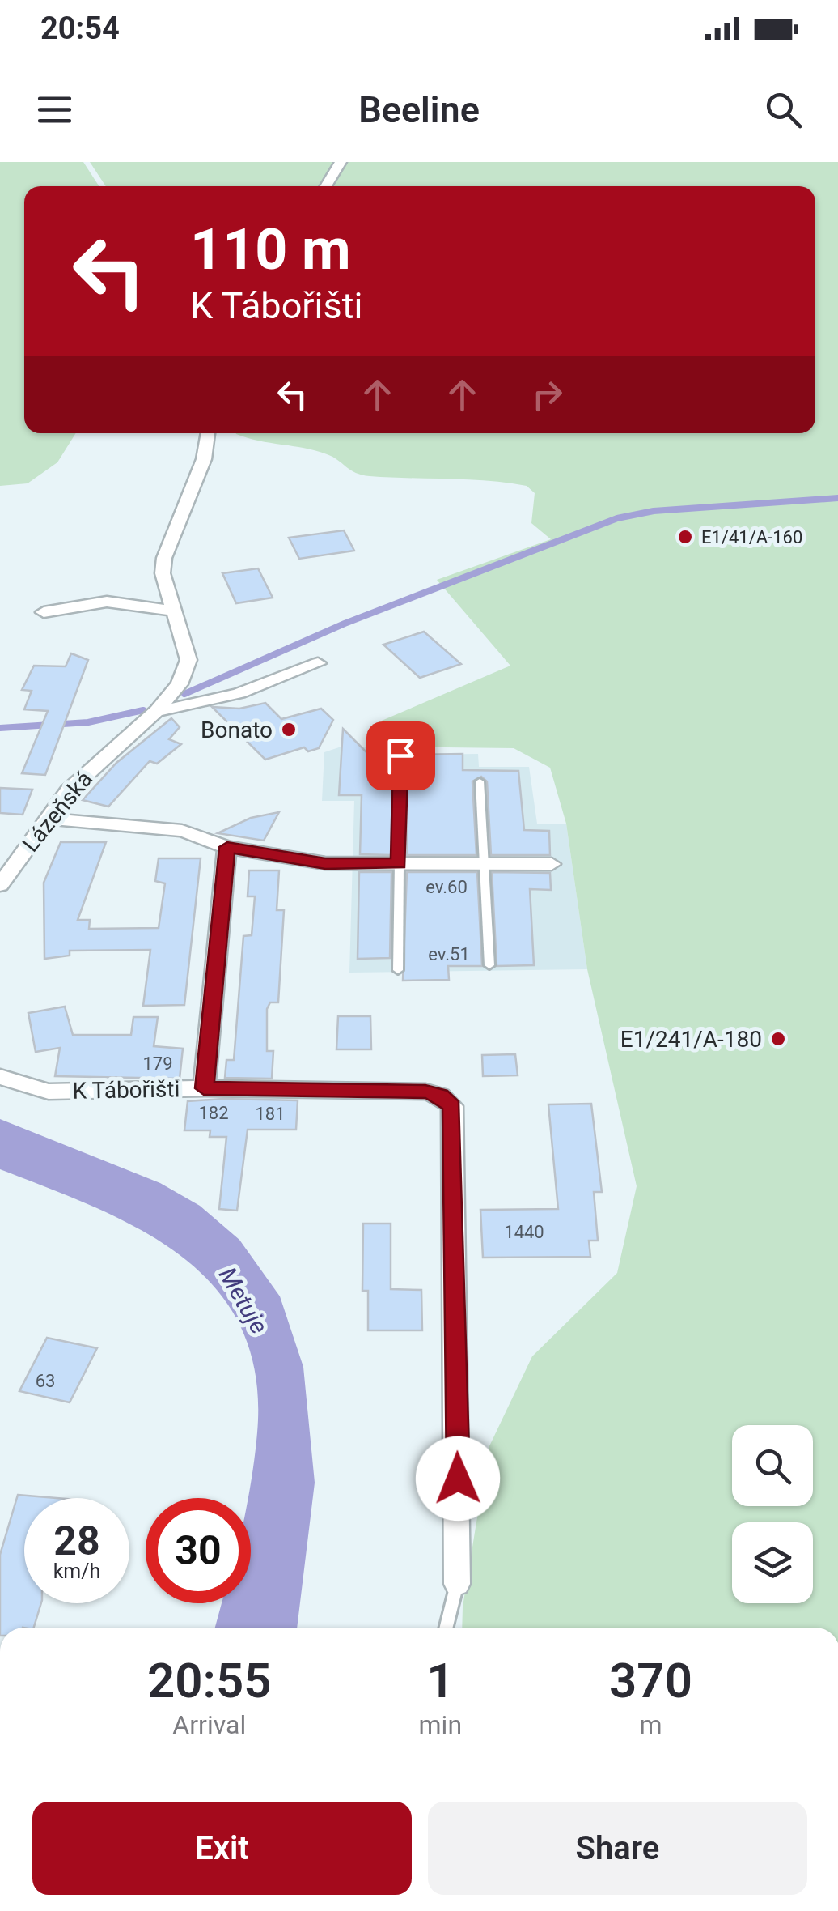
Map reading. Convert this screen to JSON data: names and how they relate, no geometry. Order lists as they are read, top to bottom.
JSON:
{
  "streets": {
    "street": ["Lázeňská", "K Tábořišti"]
  },
  "water": ["Metuje"],
  "places": ["E1/41/A-160", "Bonato", "E1/241/A-180"],
  "house_numbers": [
    "ev.60",
    "ev.51",
    "179",
    "182",
    "181",
    "1440",
    "63"
  ],
  "page": {
    "status": "20:54",
    "header": "Beeline",
    "turn": ["110 m", "K Tábořišti"],
    "speed": "28 km/h",
    "limit": "30",
    "eta": [
      "20:55",
      "Arrival",
      "1",
      "min",
      "370",
      "m"
    ],
    "buttons": ["Exit", "Share"]
  }
}
